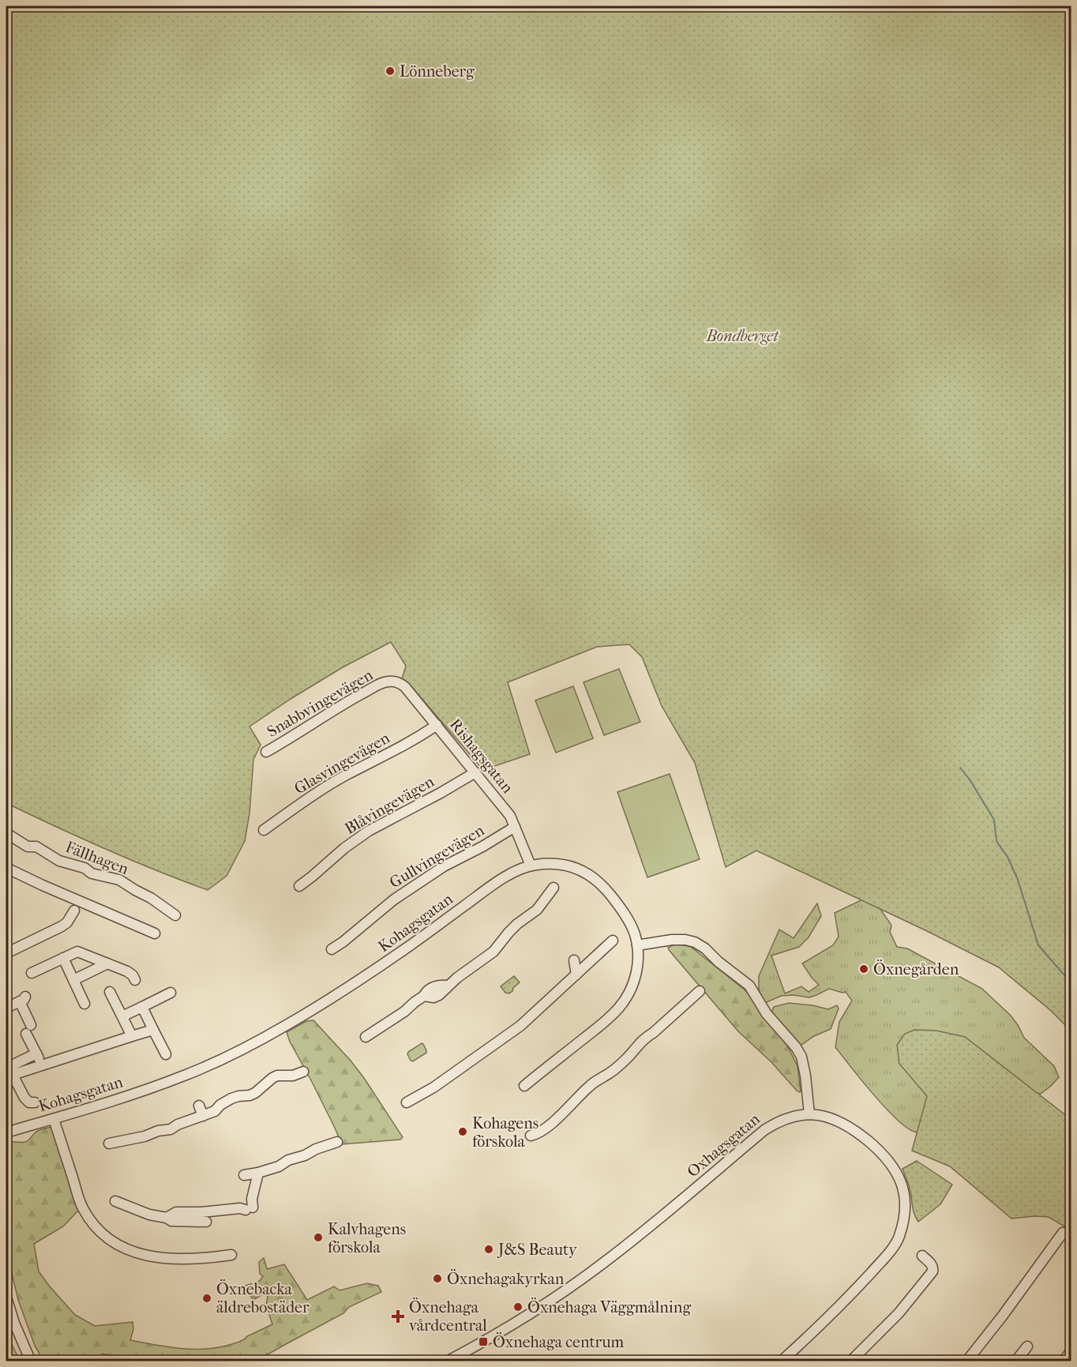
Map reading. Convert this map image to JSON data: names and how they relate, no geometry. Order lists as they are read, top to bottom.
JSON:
{
  "streets": {
    "street": [
      "Snabbvingevägen",
      "Rishagsgatan",
      "Glasvingevägen",
      "Blåvingevägen",
      "Gullvingevägen",
      "Fällhagen",
      "Kohagsgatan",
      "Oxhagsgatan"
    ]
  },
  "crossings": [
    ["Snabbvingevägen", "Rishagsgatan"],
    ["Rishagsgatan", "Glasvingevägen"],
    ["Rishagsgatan", "Blåvingevägen"],
    ["Rishagsgatan", "Gullvingevägen"],
    ["Rishagsgatan", "Kohagsgatan"]
  ],
  "parks": ["Bondberget"],
  "places": {
    "other": [
      "Lönneberg",
      "Öxnegården",
      "Kohagens förskola",
      "Kalvhagens förskola",
      "J&S Beauty",
      "Öxnehagakyrkan",
      "Öxnebacka äldrebostäder",
      "Öxnehaga Väggmålning"
    ],
    "health": ["Öxnehaga vårdcentral"],
    "transit": ["Öxnehaga centrum"]
  }
}
